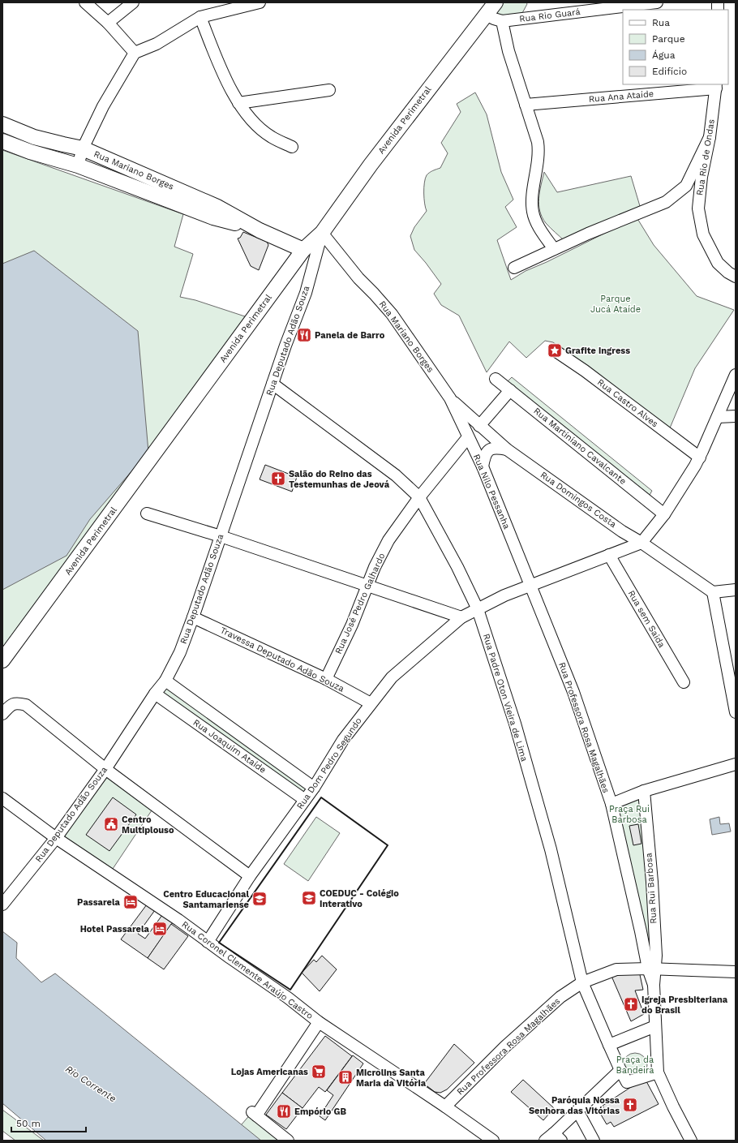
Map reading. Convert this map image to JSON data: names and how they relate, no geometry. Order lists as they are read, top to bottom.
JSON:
{
  "streets": {
    "main road": ["Avenida Perimetral", "Rua Mariano Borges"],
    "street": [
      "Rua Rio Guará",
      "Rua Ana Ataíde",
      "Rua Rio de Ondas",
      "Rua Deputado Adão Souza",
      "Rua Castro Alves",
      "Rua Martiniano Cavalcante",
      "Rua Nilo Pessanha",
      "Rua Domingos Costa",
      "Rua José Pedro Galhardo",
      "Rua sem Saida",
      "Travessa Deputado Adão Souza",
      "Rua Padre Oton Vieira de Lima",
      "Rua Professora Rosa Magalhães",
      "Rua Joaquim Ataíde",
      "Rua Dom Pedro Segundo",
      "Rua Rui Barbosa",
      "Rua Coronel Clemente Araújo Castro"
    ]
  },
  "crossings": [
    ["Rua Ana Ataíde", "Rua Rio de Ondas"],
    ["Avenida Perimetral", "Rua Mariano Borges"],
    ["Avenida Perimetral", "Rua Deputado Adão Souza"],
    ["Rua Mariano Borges", "Rua Deputado Adão Souza"],
    ["Rua Mariano Borges", "Rua Nilo Pessanha"],
    ["Rua Mariano Borges", "Rua Domingos Costa"],
    ["Rua Deputado Adão Souza", "Travessa Deputado Adão Souza"],
    ["Rua Deputado Adão Souza", "Rua Padre Oton Vieira de Lima"],
    ["Rua Deputado Adão Souza", "Rua Joaquim Ataíde"],
    ["Rua Deputado Adão Souza", "Rua Coronel Clemente Araújo Castro"],
    ["Rua Nilo Pessanha", "Rua Domingos Costa"],
    ["Rua Nilo Pessanha", "Rua José Pedro Galhardo"],
    ["Rua Nilo Pessanha", "Rua Professora Rosa Magalhães"],
    ["Rua Nilo Pessanha", "Rua Dom Pedro Segundo"],
    ["Rua Domingos Costa", "Rua Dom Pedro Segundo"],
    ["Rua José Pedro Galhardo", "Travessa Deputado Adão Souza"],
    ["Rua José Pedro Galhardo", "Rua Padre Oton Vieira de Lima"],
    ["Rua sem Saida", "Rua Dom Pedro Segundo"],
    ["Travessa Deputado Adão Souza", "Rua Dom Pedro Segundo"],
    ["Rua Padre Oton Vieira de Lima", "Rua Professora Rosa Magalhães"],
    ["Rua Padre Oton Vieira de Lima", "Rua Dom Pedro Segundo"],
    ["Rua Professora Rosa Magalhães", "Rua Dom Pedro Segundo"],
    ["Rua Professora Rosa Magalhães", "Rua Rui Barbosa"],
    ["Rua Professora Rosa Magalhães", "Rua Coronel Clemente Araújo Castro"],
    ["Rua Joaquim Ataíde", "Rua Dom Pedro Segundo"],
    ["Rua Dom Pedro Segundo", "Rua Coronel Clemente Araújo Castro"]
  ],
  "water": ["Rio Corrente"],
  "parks": ["Parque Jucá Ataíde", "Praça Rui Barbosa", "Praça da Bandeira"],
  "places": {
    "restaurant": ["Panela de Barro", "Empório GB"],
    "place": ["Grafite ingress"],
    "church": ["Salão do Reino das Testemunhas de Jeová", "Igreja Presbiteriana do Brasil", "Paróquia Nossa Senhora das Vitórias"],
    "public building": ["Centro Multiplouso"],
    "school or university": ["COEDUC - Colégio Interativo", "Centro Educacional Santamariense"],
    "hotel": ["Passarela", "Hotel Passarela"],
    "supermarket": ["Lojas Americanas"],
    "building": ["Microlins Santa Maria da Vitória"]
  },
  "legend": [
    "Rua",
    "Parque",
    "Água",
    "Edifício"
  ],
  "scale_bar": "50 m"
}
